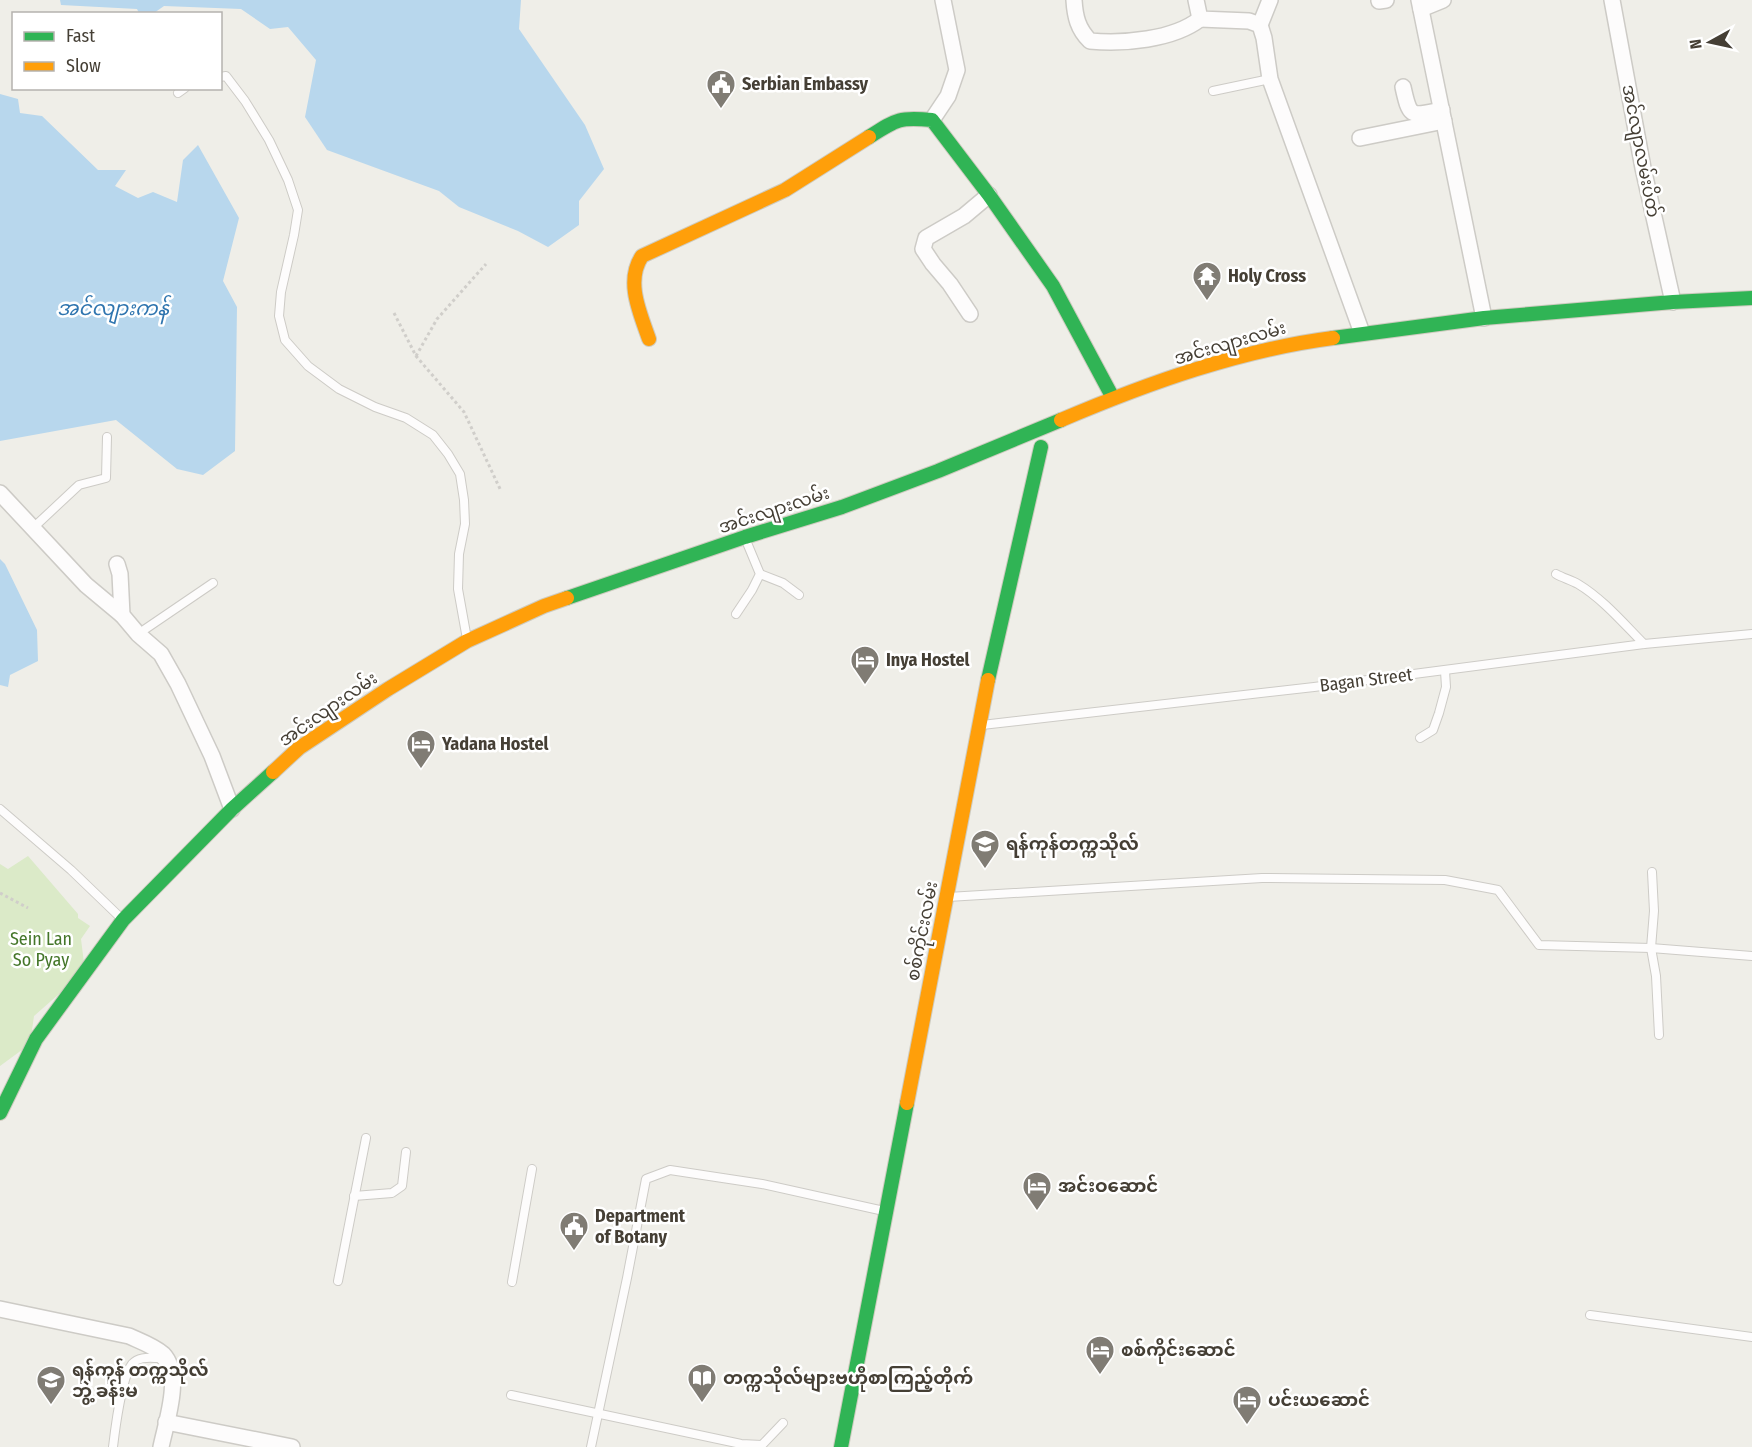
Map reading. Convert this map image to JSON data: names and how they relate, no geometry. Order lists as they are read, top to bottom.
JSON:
{
  "streets": {
    "main road": ["အင်းလျားလမ်း", "စစ်ကိုင်းလမ်း"],
    "street": ["အင်လျာလမ်းပိတ်"],
    "lane": ["Bagan Street"]
  },
  "crossings": [
    ["အင်လျာလမ်းပိတ်", "အင်းလျားလမ်း"],
    ["အင်းလျားလမ်း", "စစ်ကိုင်းလမ်း"],
    ["Bagan Street", "စစ်ကိုင်းလမ်း"]
  ],
  "water": ["အင်လျားကန်"],
  "parks": ["Sein Lan So Pyay"],
  "places": {
    "public building": ["Serbian Embassy", "Department of Botany"],
    "temple": ["Holy Cross"],
    "hotel": [
      "Inya Hostel",
      "Yadana Hostel",
      "အင်းဝ‌ဆောင်",
      "စစ်ကိုင်းဆောင်",
      "ပင်းယဆောင်"
    ],
    "school or university": ["ရန်ကုန်တက္ကသိုလ်", "ရန်ကုန် တက္ကသိုလ် ဘွဲ့ ခန်းမ"],
    "library": ["တက္ကသိုလ်များဗဟိုစာကြည့်တိုက်"]
  },
  "legend": ["Fast", "Slow"],
  "north": "left"
}
